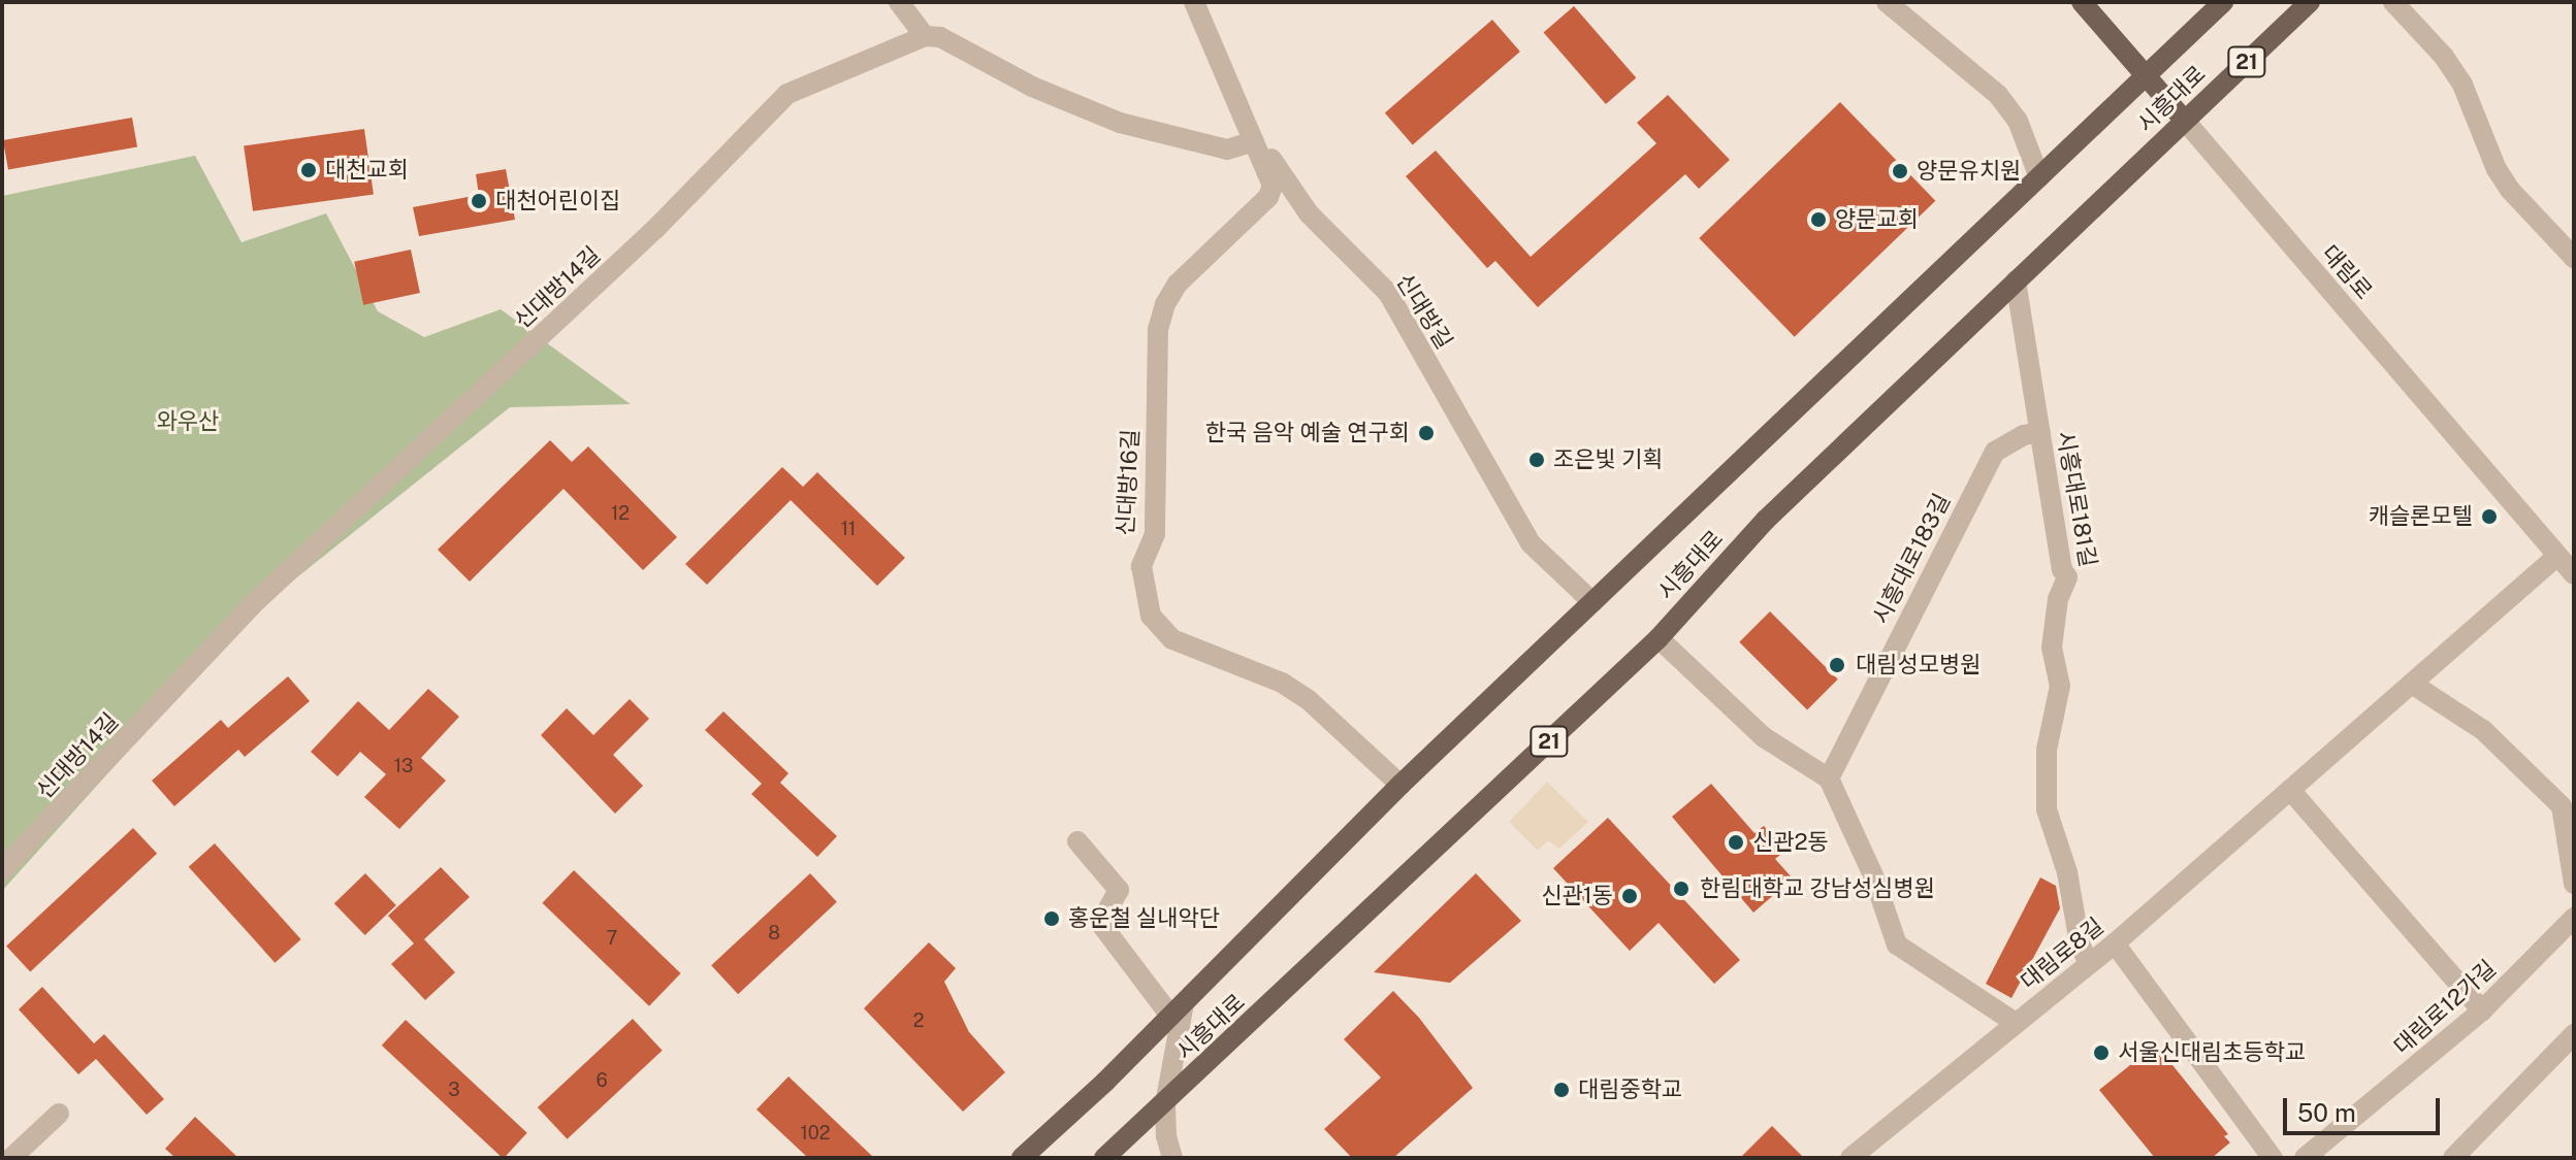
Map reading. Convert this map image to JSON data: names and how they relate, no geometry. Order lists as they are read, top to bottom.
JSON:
{
  "streets": {
    "main road": ["21", "시흥대로", "대림로"],
    "street": [
      "신대방14길",
      "신대방길",
      "신대방16길",
      "시흥대로181길",
      "시흥대로183길",
      "대림로8길",
      "대림로12가길"
    ]
  },
  "crossings": [
    ["시흥대로", "대림로"],
    ["시흥대로", "신대방길"],
    ["시흥대로", "신대방16길"],
    ["시흥대로", "시흥대로181길"],
    ["대림로", "대림로8길"],
    ["신대방길", "신대방16길"],
    ["시흥대로181길", "시흥대로183길"],
    ["시흥대로181길", "대림로8길"]
  ],
  "parks": ["와우산"],
  "places": [
    "대천교회",
    "양문유치원",
    "대천어린이집",
    "양문교회",
    "한국 음악 예술 연구회",
    "조은빛 기획",
    "캐슬론모텔",
    "대림성모병원",
    "신관2동",
    "한림대학교 강남성심병원",
    "신관1동",
    "홍운철 실내악단",
    "서울신대림초등학교",
    "대림중학교"
  ],
  "house_numbers": [
    "12",
    "11",
    "13",
    "8",
    "7",
    "2",
    "6",
    "3",
    "102"
  ],
  "scale_bar": "50 m"
}
